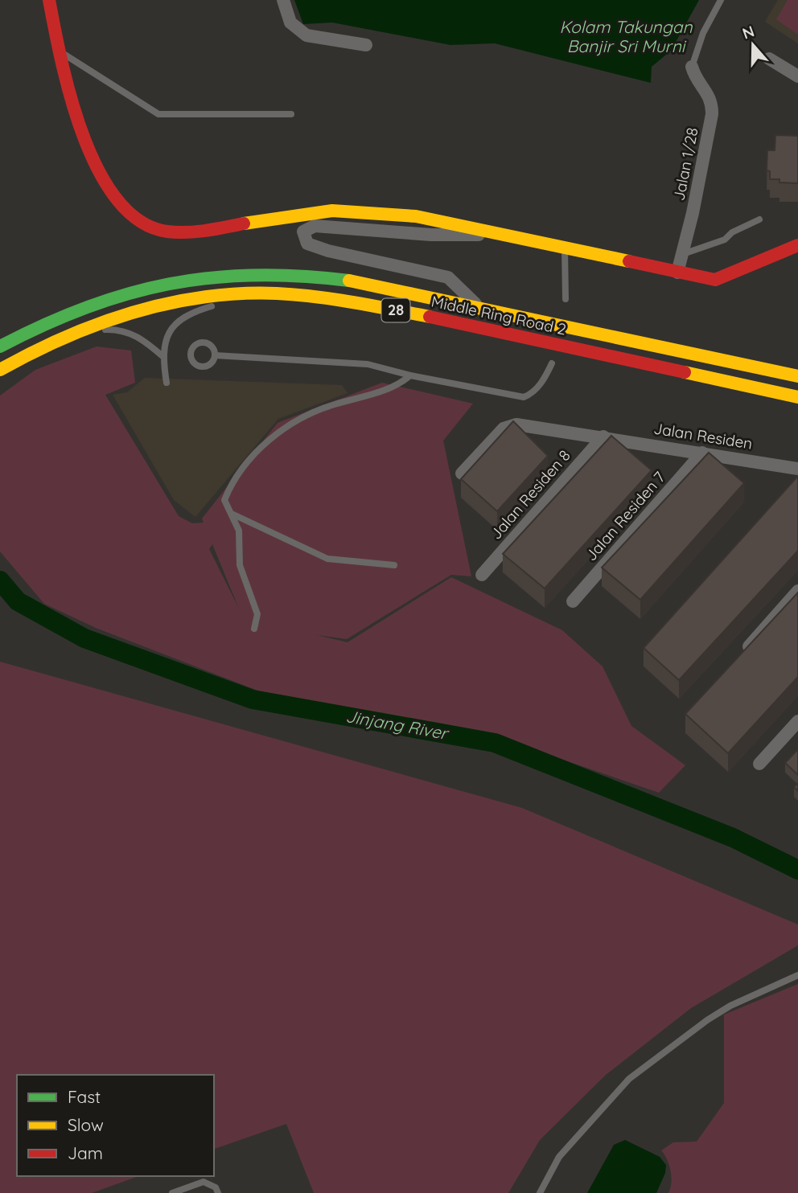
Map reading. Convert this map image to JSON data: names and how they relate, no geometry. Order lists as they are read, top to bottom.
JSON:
{
  "streets": {
    "main road": ["28", "Middle Ring Road 2"],
    "street": [
      "Jalan 1/28",
      "Jalan Residen",
      "Jalan Residen 8",
      "Jalan Residen 7"
    ]
  },
  "crossings": [
    ["Jalan Residen", "Jalan Residen 8"],
    ["Jalan Residen", "Jalan Residen 7"]
  ],
  "water": ["Kolam Takungan Banjir Sri Murni", "Jinjang River"],
  "legend": ["Fast", "Slow", "Jam"],
  "north": "top"
}
